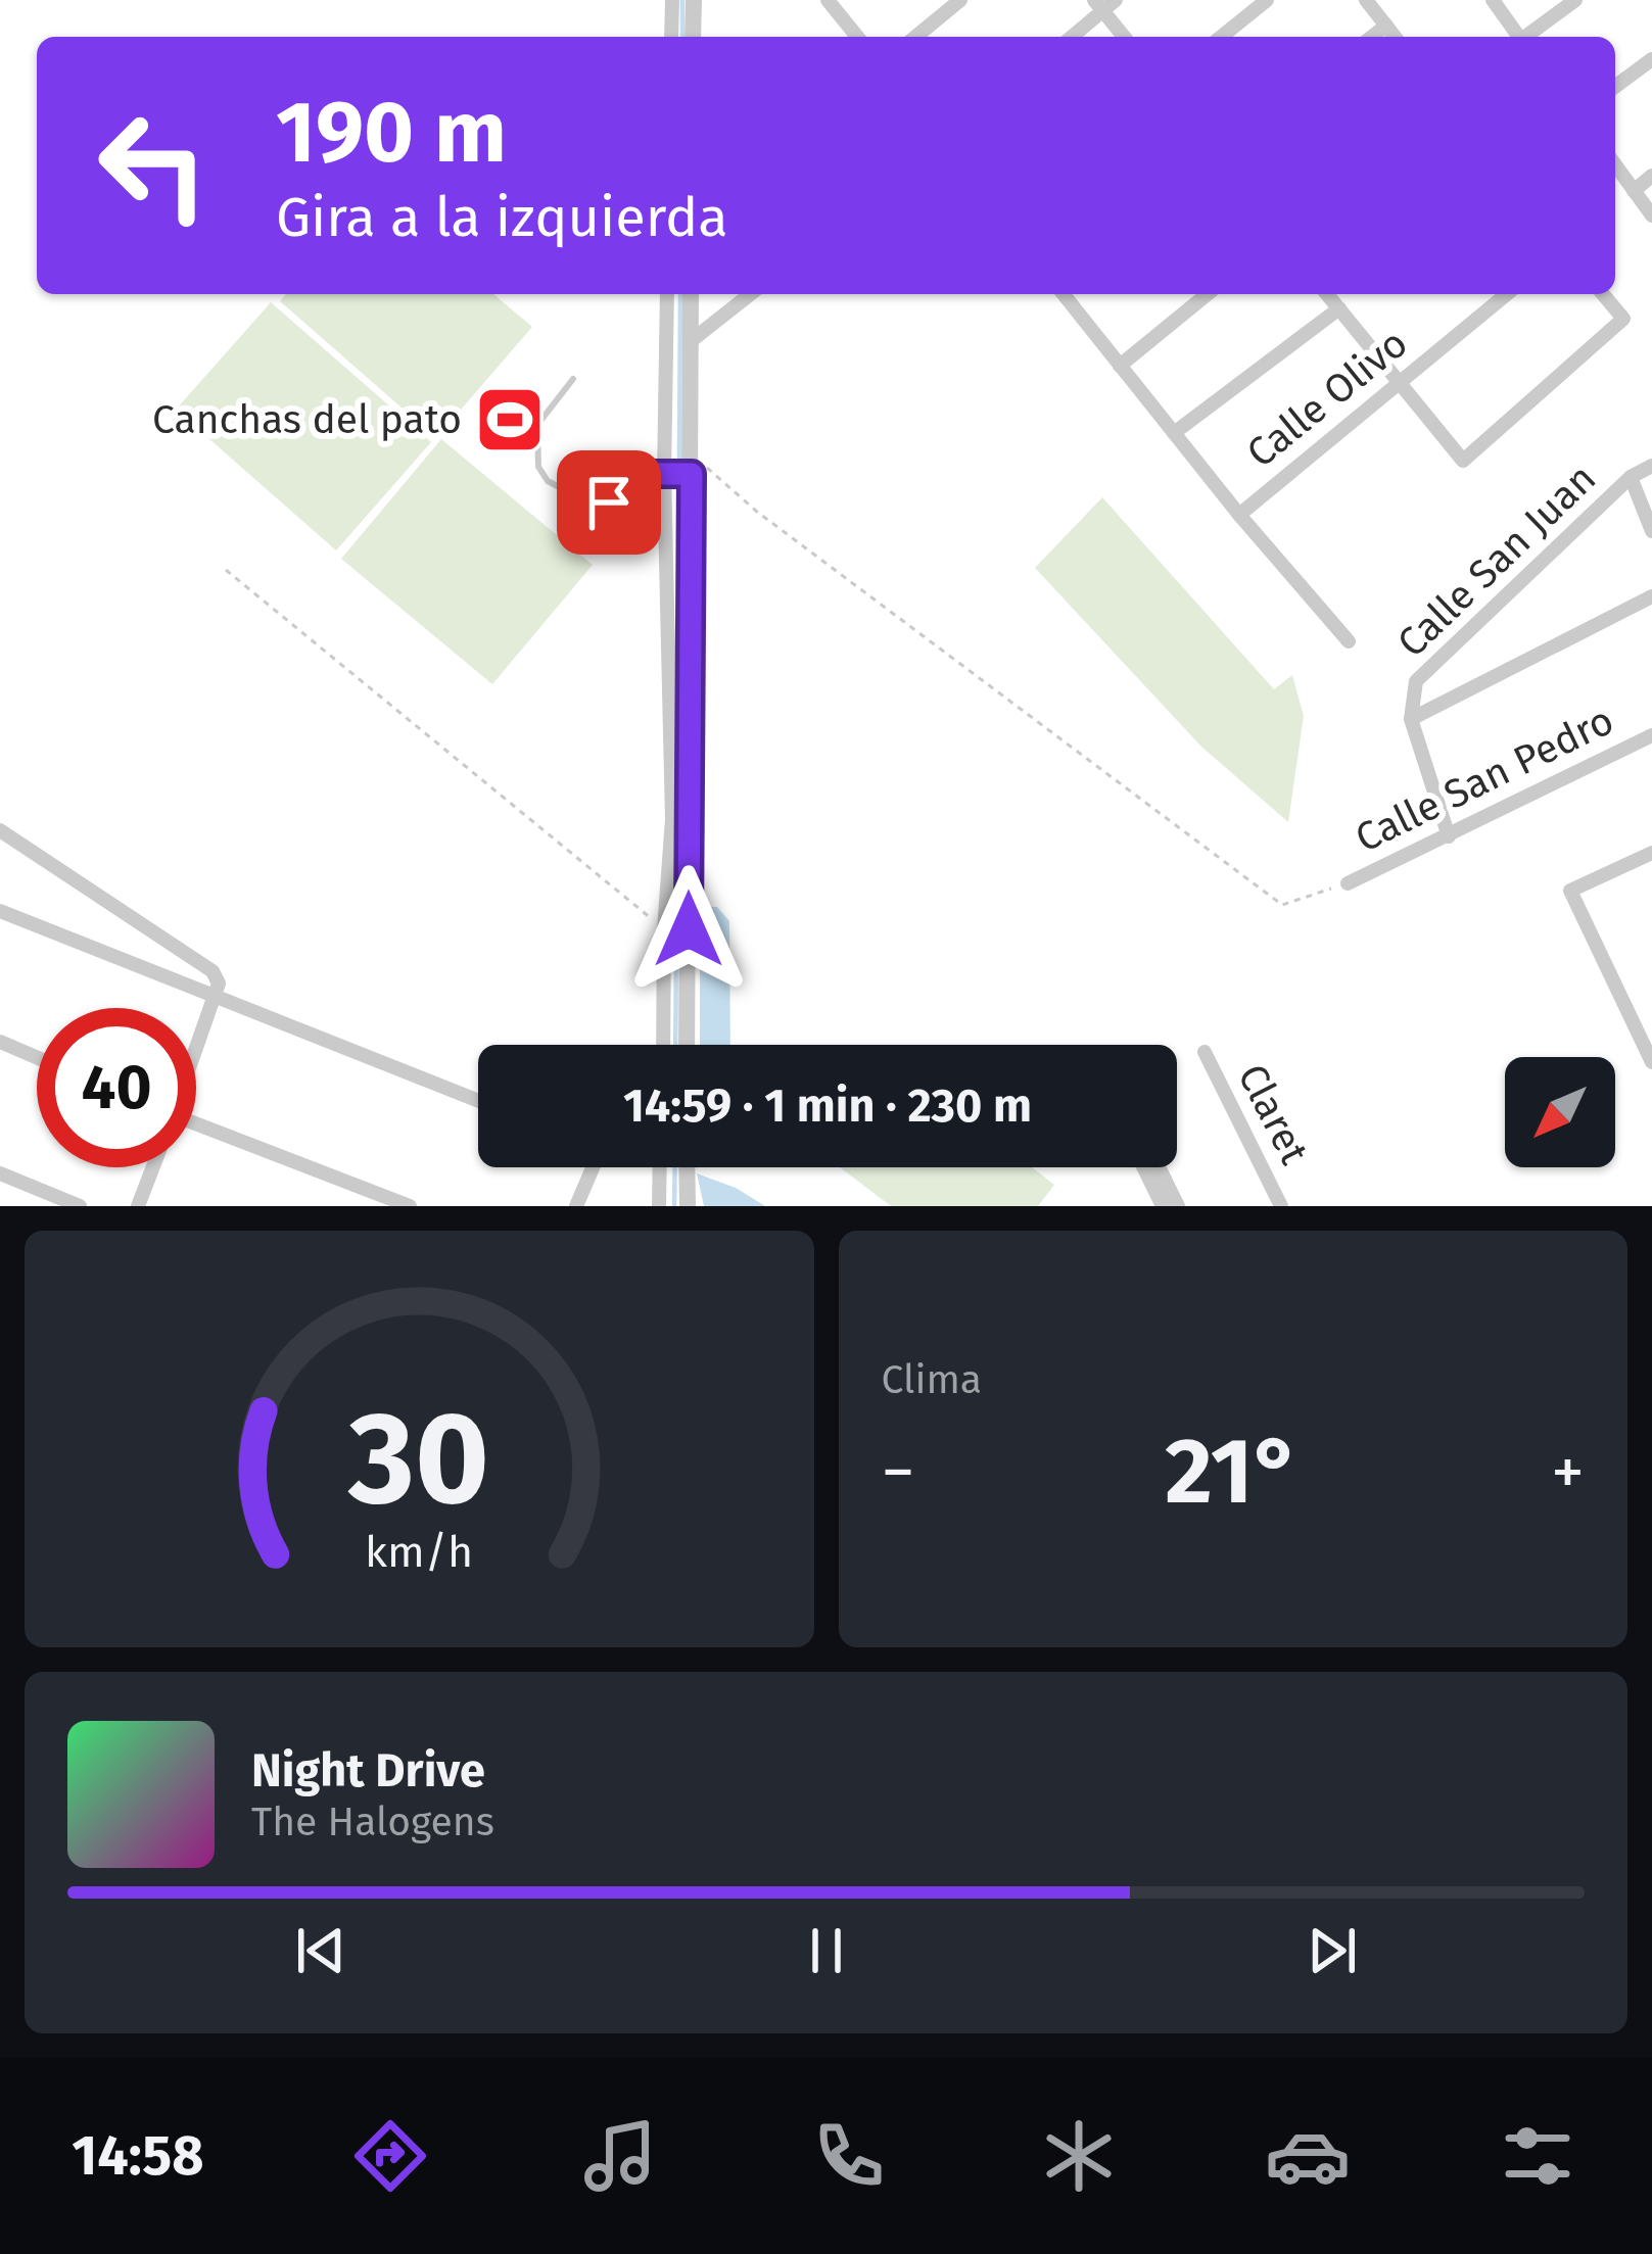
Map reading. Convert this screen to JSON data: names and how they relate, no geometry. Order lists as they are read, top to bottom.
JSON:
{
  "streets": {
    "street": [
      "Calle Olivo",
      "Calle San Juan",
      "Calle San Pedro",
      "Claret"
    ]
  },
  "places": {
    "sports": ["Canchas del pato"]
  },
  "north": "bottom left",
  "page": {
    "turn": ["190 m", "Gira a la izquierda"],
    "limit": "40",
    "trip": "14:59 · 1 min · 230 m",
    "tile": "Clima",
    "heat": ["−", "21°", "+"],
    "song": ["Night Drive", "The Halogens"],
    "tabs": "14:58",
    "gauge": ["30", "km/h"]
  }
}
